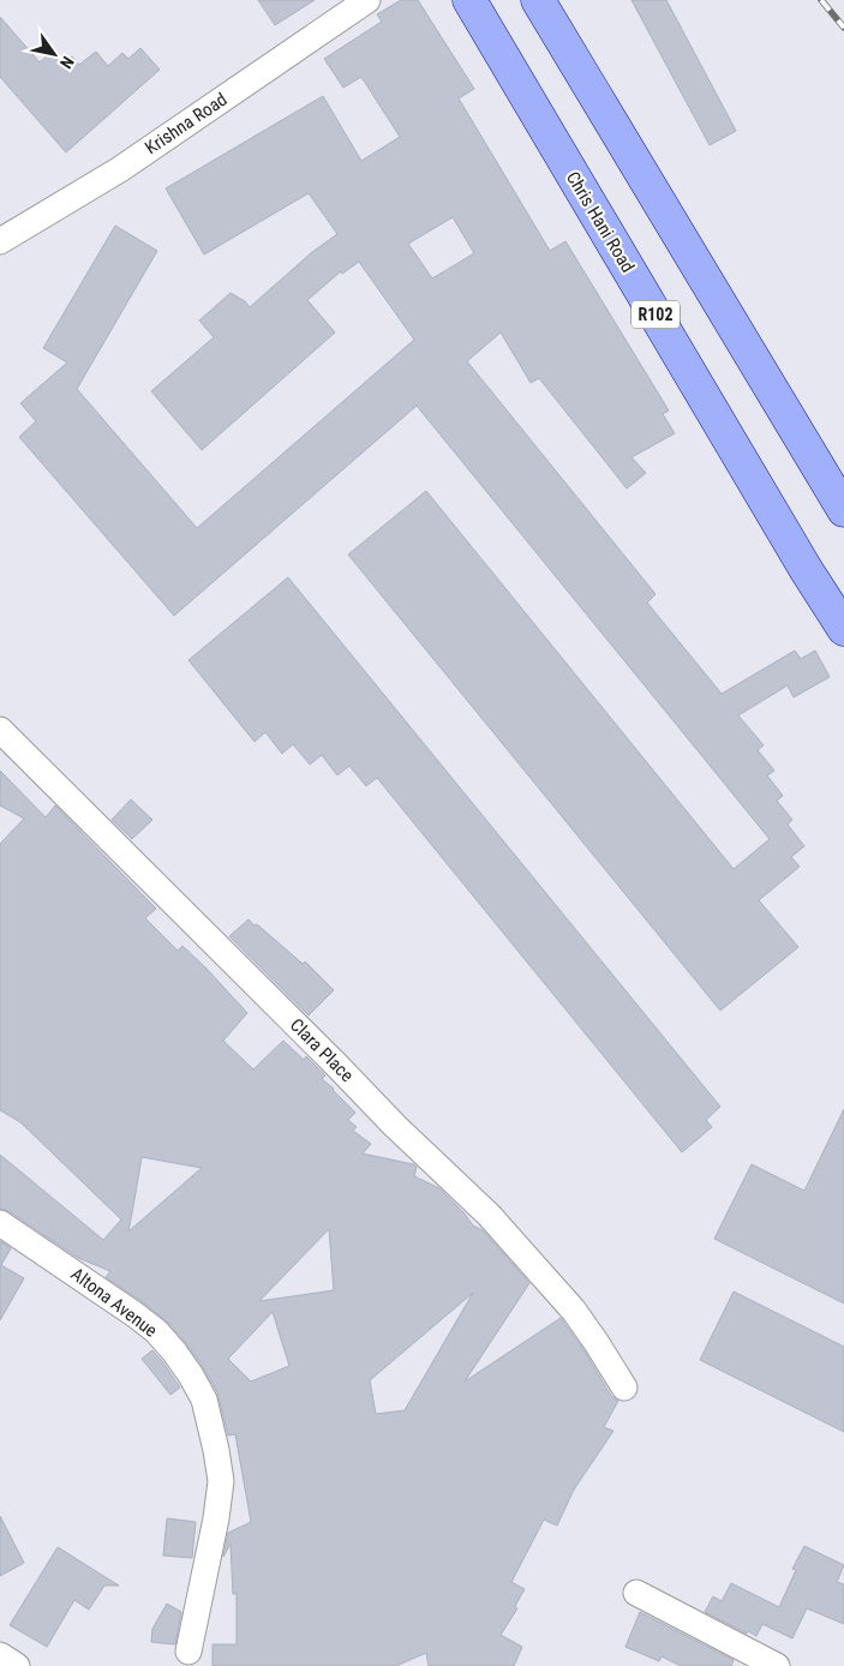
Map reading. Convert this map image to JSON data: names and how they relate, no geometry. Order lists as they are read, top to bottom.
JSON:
{
  "streets": {
    "main road": ["Chris Hani Road", "R102"],
    "street": ["Krishna Road", "Clara Place", "Altona Avenue"]
  },
  "north": "bottom right"
}
